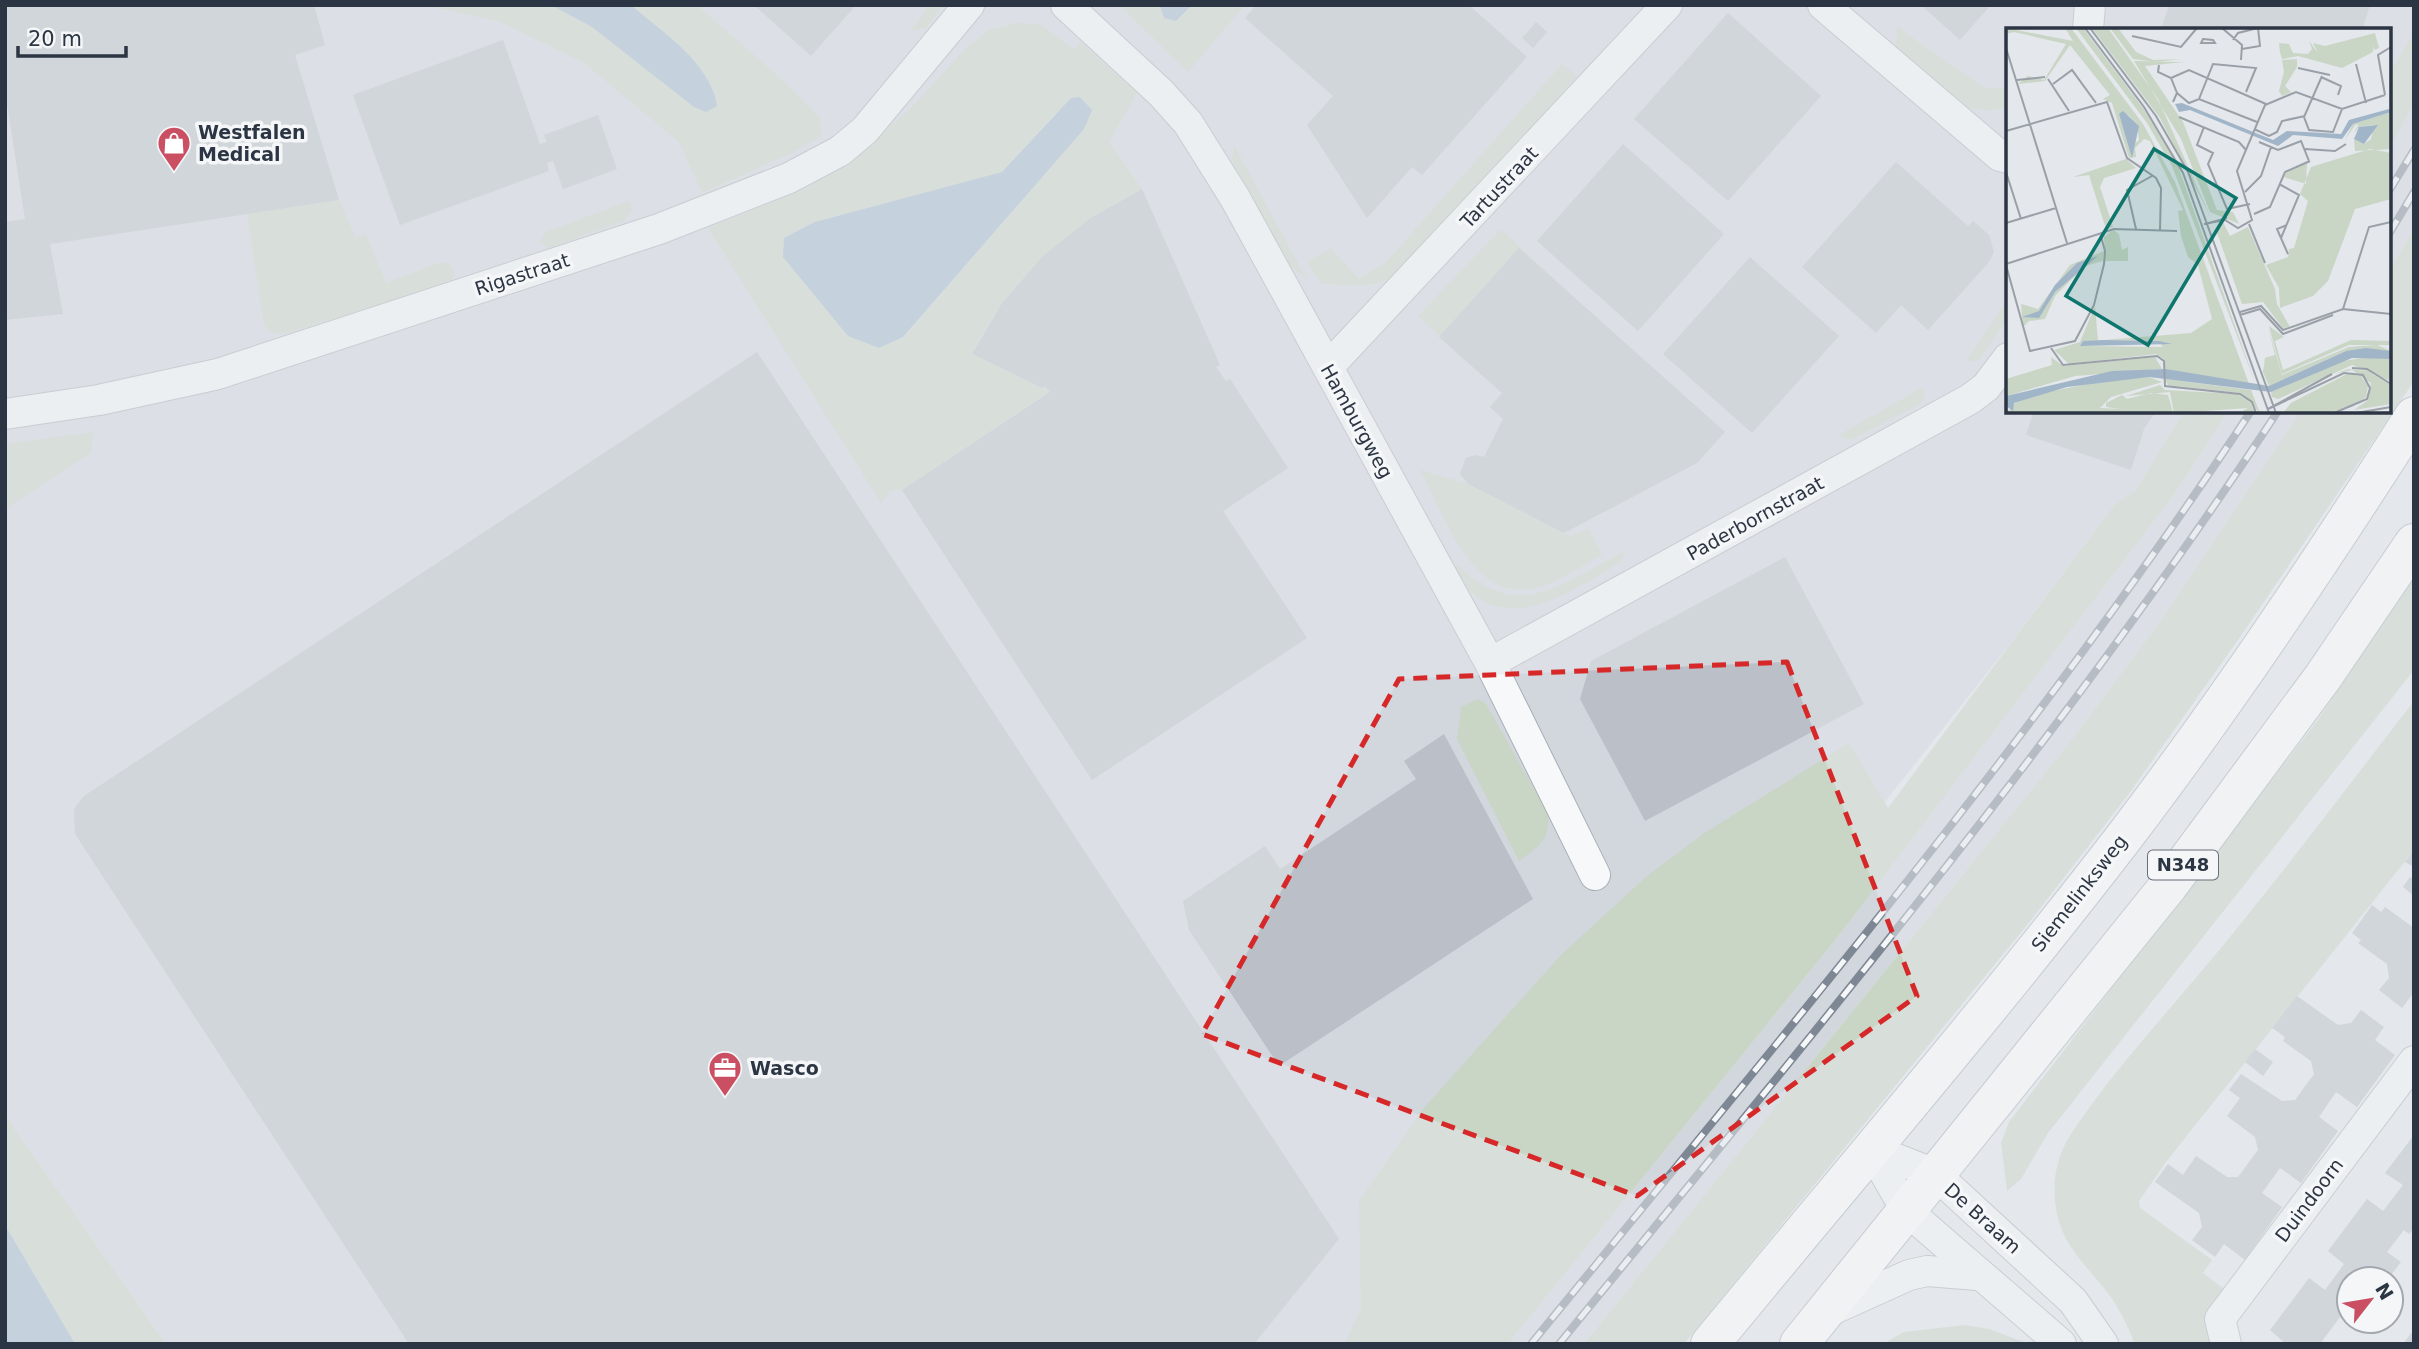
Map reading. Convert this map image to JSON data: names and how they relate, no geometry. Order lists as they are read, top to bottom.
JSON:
{
  "streets": {
    "main road": ["N348", "Siemelinksweg"],
    "street": [
      "Tartustraat",
      "Rigastraat",
      "Hamburgweg",
      "Paderbornstraat",
      "Duindoorn",
      "De Braam"
    ]
  },
  "crossings": [
    ["Tartustraat", "Hamburgweg"],
    ["Hamburgweg", "Paderbornstraat"],
    ["N348", "De Braam"],
    ["Siemelinksweg", "De Braam"]
  ],
  "places": {
    "shop": ["Westfalen Medical"],
    "office": ["Wasco"]
  },
  "scale_bar": "20 m",
  "north": "top right"
}
